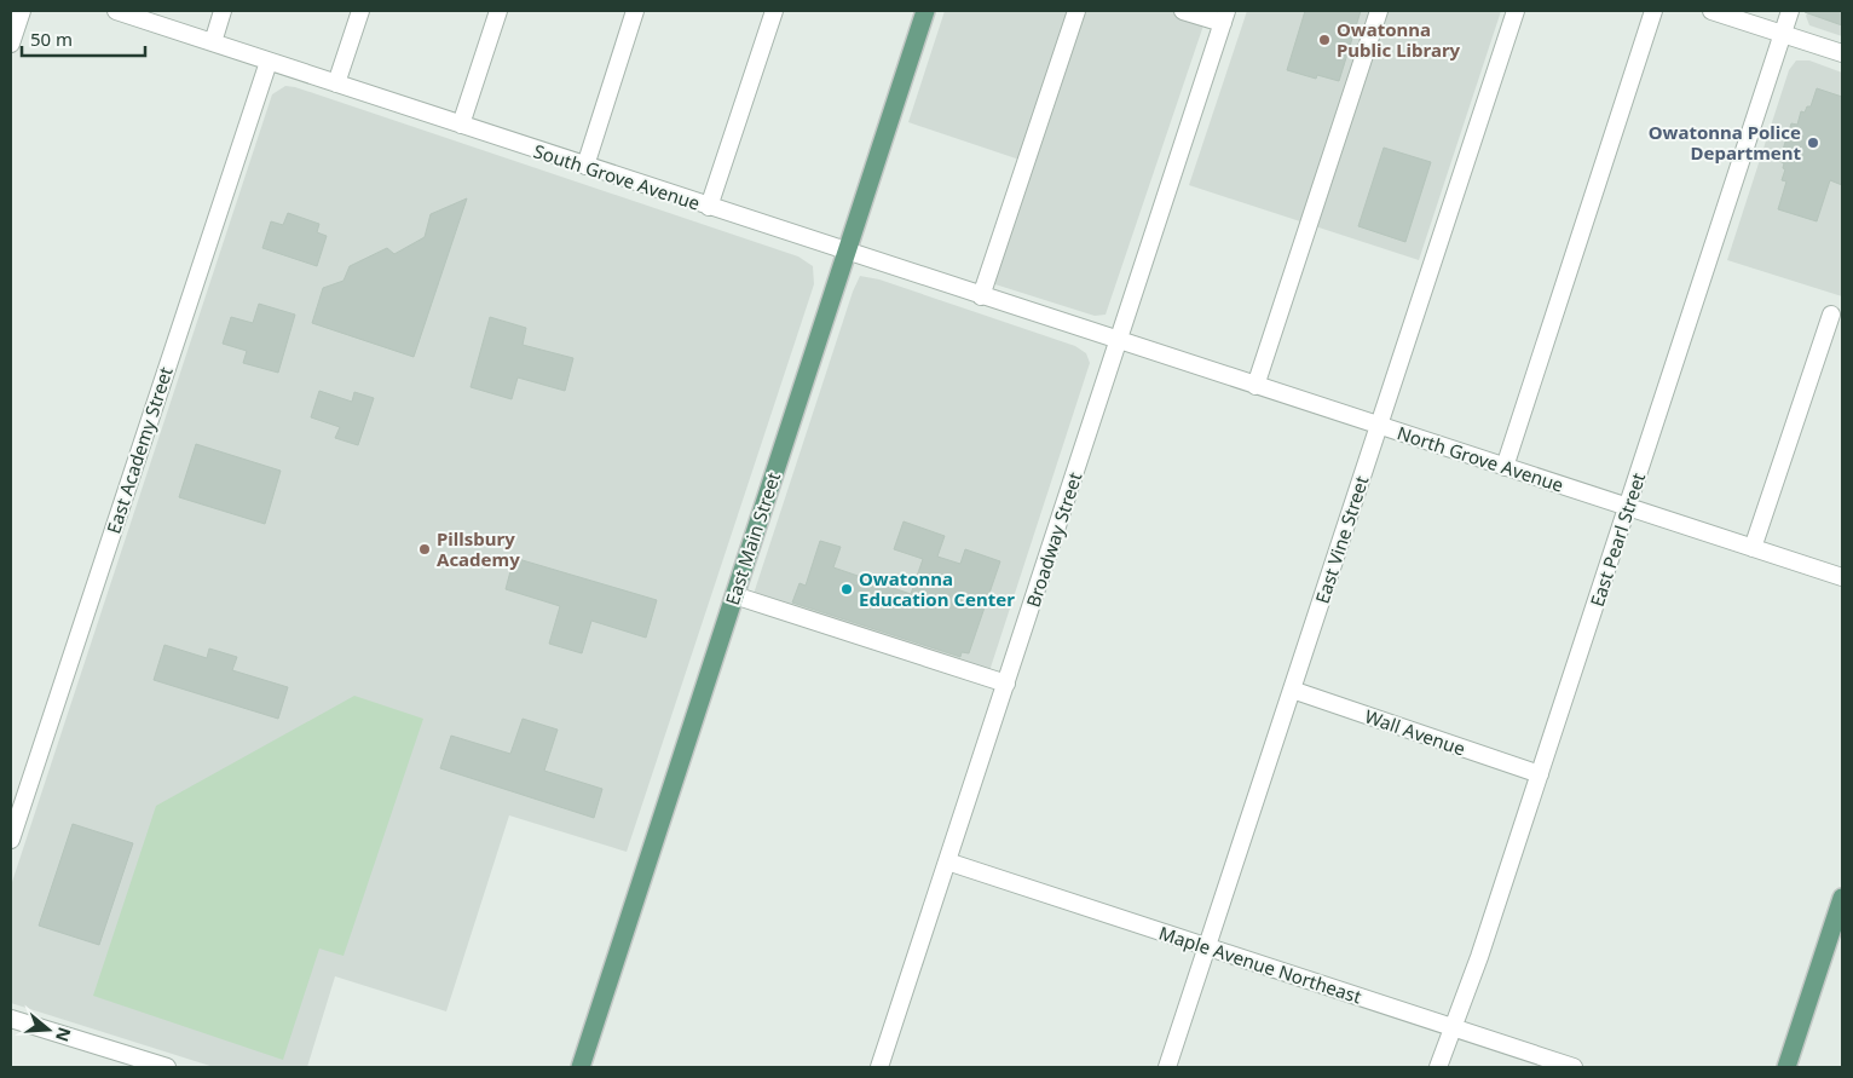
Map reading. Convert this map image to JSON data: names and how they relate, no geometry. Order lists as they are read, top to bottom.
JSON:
{
  "streets": {
    "main road": ["East Main Street"],
    "street": [
      "South Grove Avenue",
      "East Academy Street",
      "North Grove Avenue",
      "Broadway Street",
      "East Vine Street",
      "East Pearl Street",
      "Wall Avenue",
      "Maple Avenue Northeast"
    ]
  },
  "crossings": [
    ["South Grove Avenue", "East Academy Street"],
    ["South Grove Avenue", "North Grove Avenue"],
    ["South Grove Avenue", "East Main Street"],
    ["South Grove Avenue", "Broadway Street"],
    ["North Grove Avenue", "Broadway Street"],
    ["North Grove Avenue", "East Vine Street"],
    ["North Grove Avenue", "East Pearl Street"],
    ["Broadway Street", "Maple Avenue Northeast"],
    ["East Vine Street", "Wall Avenue"],
    ["East Vine Street", "Maple Avenue Northeast"],
    ["East Pearl Street", "Wall Avenue"],
    ["East Pearl Street", "Maple Avenue Northeast"]
  ],
  "places": [
    "Owatonna Public Library",
    "Owatonna Police Department",
    "Pillsbury Academy",
    "Owatonna Education Center"
  ],
  "scale_bar": "50 m",
  "north": "right"
}
